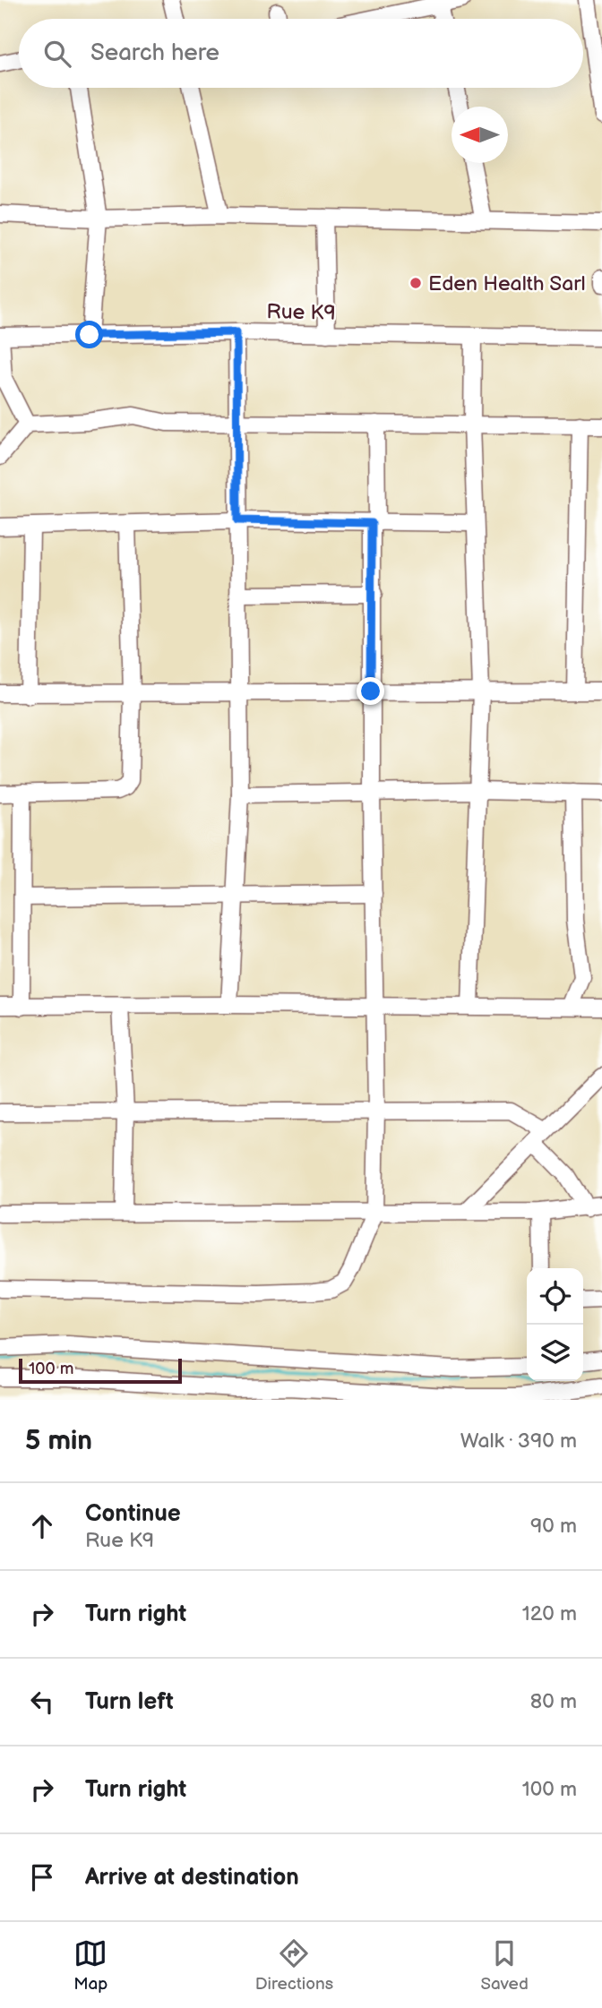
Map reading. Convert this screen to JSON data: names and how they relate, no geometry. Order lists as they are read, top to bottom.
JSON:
{
  "streets": {
    "street": ["Rue K9"]
  },
  "places": ["Eden Health Sarl"],
  "scale_bar": "100 m",
  "north": "left",
  "page": {
    "search": "Search here",
    "scale": "100 m",
    "heading": ["5 min", "Walk · 390 m"],
    "list": [
      ["Continue", "Rue K9", "90 m"],
      ["Turn right", "120 m"],
      ["Turn left", "80 m"],
      ["Turn right", "100 m"],
      "Arrive at destination"
    ],
    "nav": ["Map", "Directions", "Saved"]
  }
}
